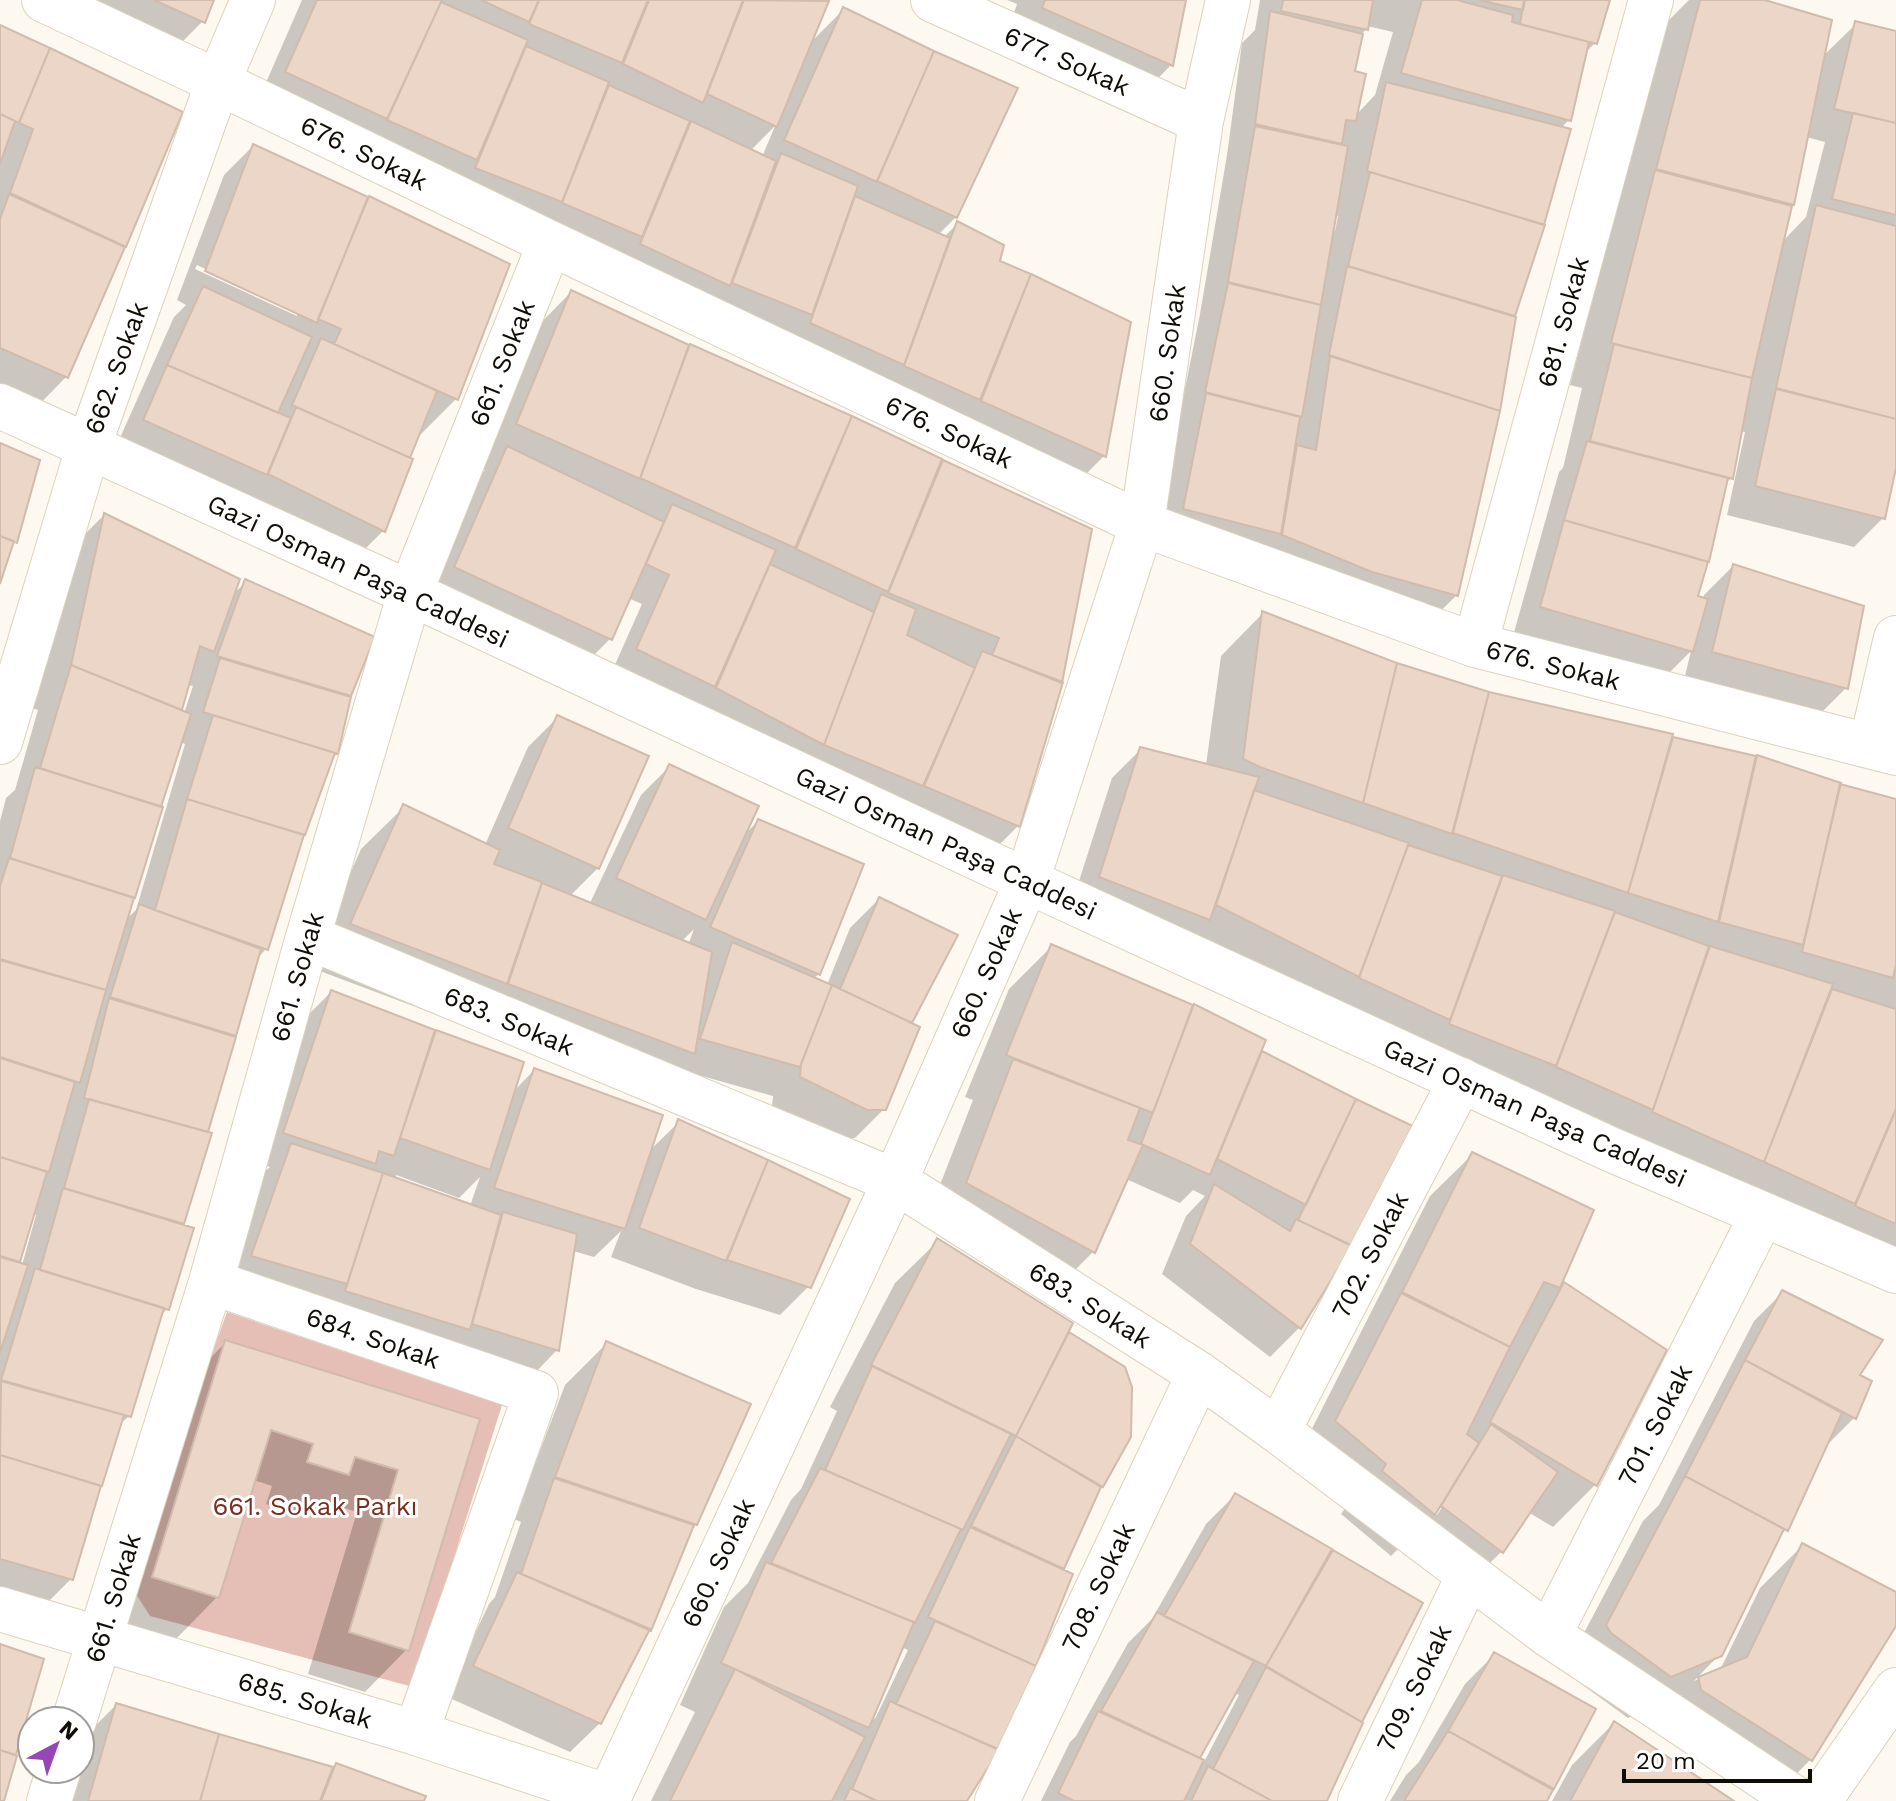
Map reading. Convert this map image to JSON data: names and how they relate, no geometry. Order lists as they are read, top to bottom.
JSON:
{
  "streets": {
    "street": [
      "677. Sokak",
      "676. Sokak",
      "681. Sokak",
      "660. Sokak",
      "661. Sokak",
      "662. Sokak",
      "Gazi Osman Paşa Caddesi",
      "683. Sokak",
      "702. Sokak",
      "684. Sokak",
      "701. Sokak",
      "708. Sokak",
      "709. Sokak",
      "685. Sokak"
    ]
  },
  "crossings": [
    ["677. Sokak", "660. Sokak"],
    ["676. Sokak", "681. Sokak"],
    ["676. Sokak", "660. Sokak"],
    ["676. Sokak", "661. Sokak"],
    ["676. Sokak", "662. Sokak"],
    ["660. Sokak", "Gazi Osman Paşa Caddesi"],
    ["660. Sokak", "683. Sokak"],
    ["660. Sokak", "685. Sokak"],
    ["661. Sokak", "Gazi Osman Paşa Caddesi"],
    ["661. Sokak", "683. Sokak"],
    ["661. Sokak", "684. Sokak"],
    ["661. Sokak", "685. Sokak"],
    ["662. Sokak", "Gazi Osman Paşa Caddesi"],
    ["Gazi Osman Paşa Caddesi", "702. Sokak"],
    ["Gazi Osman Paşa Caddesi", "701. Sokak"],
    ["683. Sokak", "702. Sokak"],
    ["683. Sokak", "701. Sokak"],
    ["683. Sokak", "708. Sokak"],
    ["683. Sokak", "709. Sokak"],
    ["684. Sokak", "685. Sokak"]
  ],
  "parks": ["661. Sokak Parkı"],
  "scale_bar": "20 m",
  "north": "top right"
}
